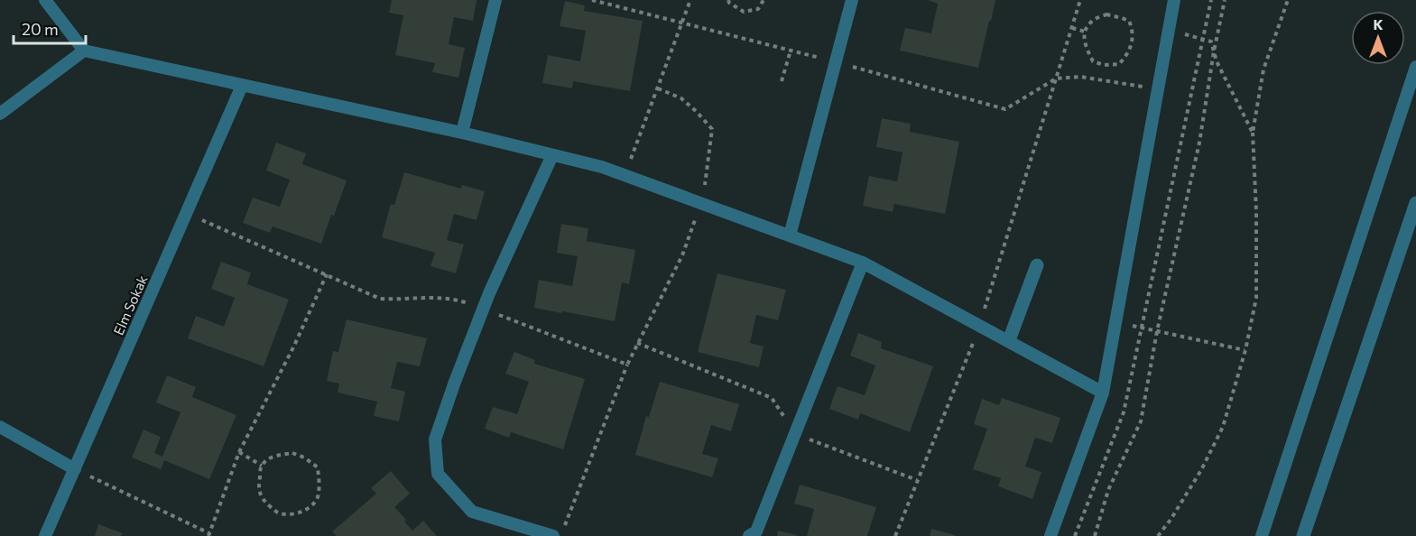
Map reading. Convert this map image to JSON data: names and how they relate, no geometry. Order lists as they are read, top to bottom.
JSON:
{
  "streets": {
    "lane": ["Elm Sokak"]
  },
  "scale_bar": "20 m",
  "north": "top"
}
